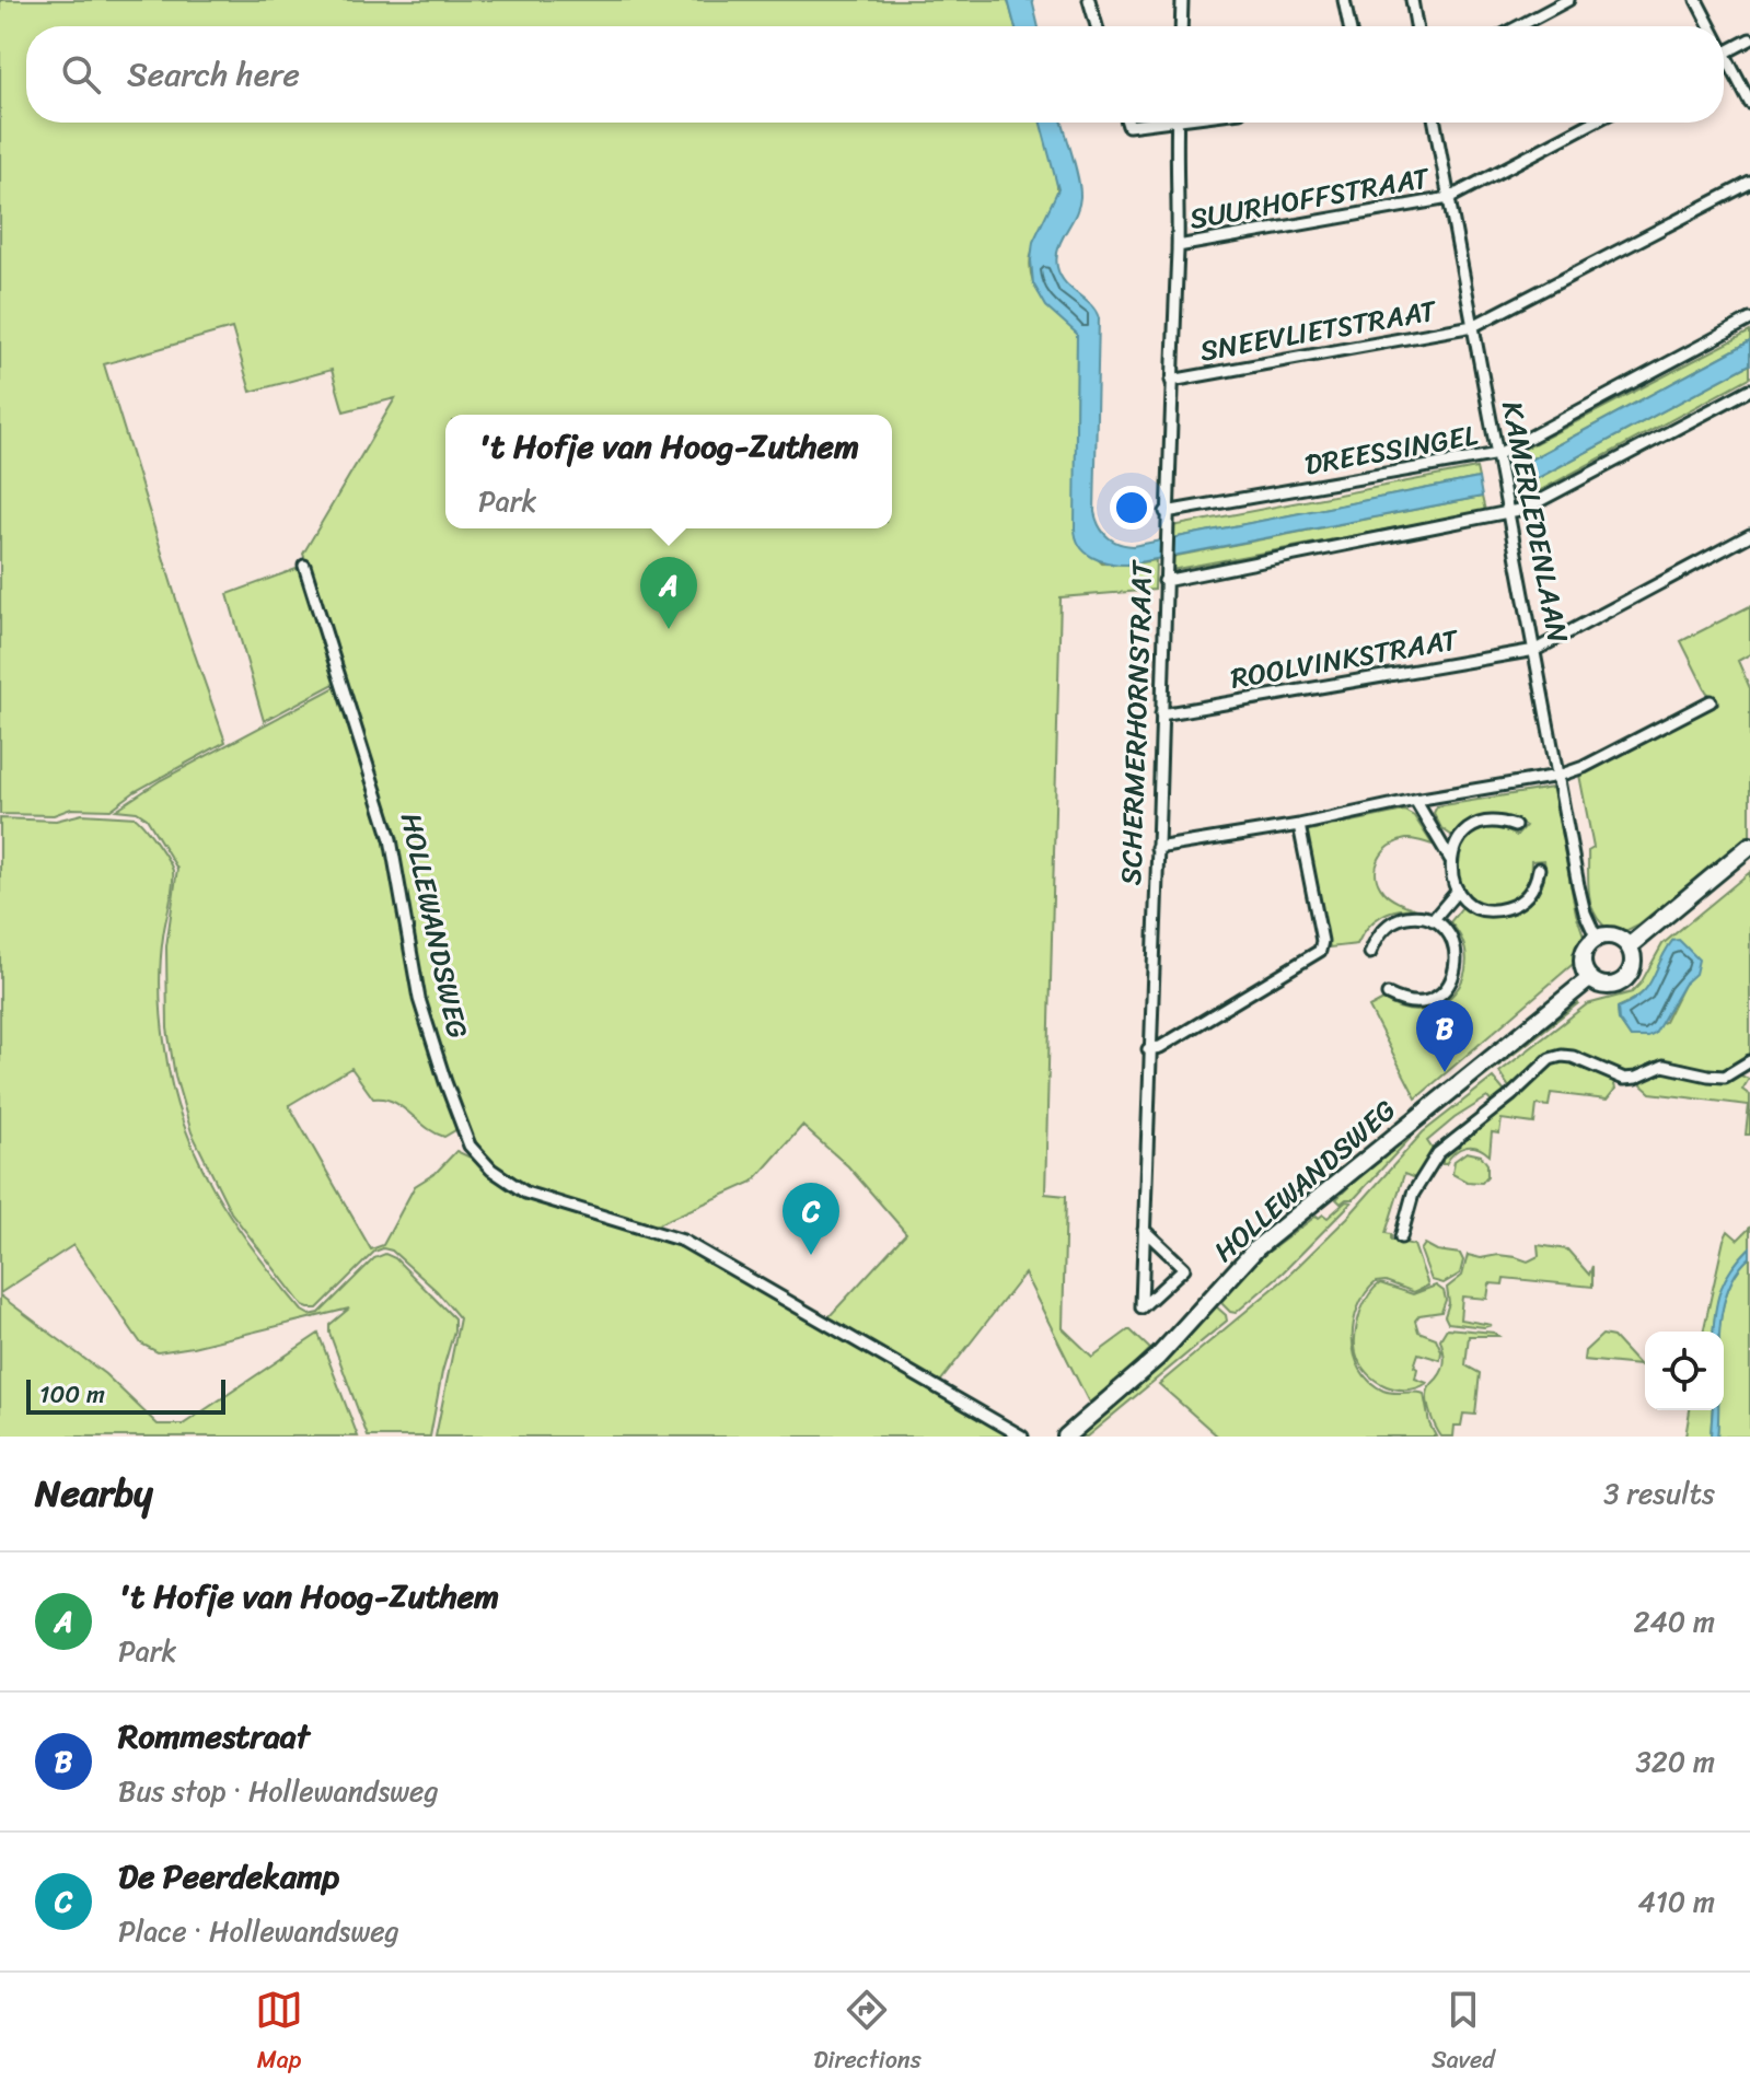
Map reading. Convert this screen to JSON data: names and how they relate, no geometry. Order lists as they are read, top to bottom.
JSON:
{
  "streets": {
    "main road": ["HOLLEWANDSWEG"],
    "street": [
      "SUURHOFFSTRAAT",
      "SNEEVLIETSTRAAT",
      "DREESSINGEL",
      "KAMERLEDENLAAN",
      "ROOLVINKSTRAAT",
      "SCHERMERHORNSTRAAT"
    ]
  },
  "crossings": [
    ["SUURHOFFSTRAAT", "KAMERLEDENLAAN"],
    ["SUURHOFFSTRAAT", "SCHERMERHORNSTRAAT"],
    ["SNEEVLIETSTRAAT", "KAMERLEDENLAAN"],
    ["SNEEVLIETSTRAAT", "SCHERMERHORNSTRAAT"],
    ["DREESSINGEL", "KAMERLEDENLAAN"],
    ["DREESSINGEL", "SCHERMERHORNSTRAAT"],
    ["KAMERLEDENLAAN", "ROOLVINKSTRAAT"],
    ["KAMERLEDENLAAN", "HOLLEWANDSWEG"],
    ["ROOLVINKSTRAAT", "SCHERMERHORNSTRAAT"]
  ],
  "scale_bar": "100 m",
  "page": {
    "search": "Search here",
    "popup": ["'t Hofje van Hoog-Zuthem", "Park"],
    "pins": ["A", "B", "C"],
    "scale": "100 m",
    "heading": ["Nearby", "3 results"],
    "list": [
      {
        "mark": "A",
        "name": "'t Hofje van Hoog-Zuthem",
        "note": "Park",
        "value": "240 m"
      },
      {
        "mark": "B",
        "name": "Rommestraat",
        "note": "Bus stop · Hollewandsweg",
        "value": "320 m"
      },
      {
        "mark": "C",
        "name": "De Peerdekamp",
        "note": "Place · Hollewandsweg",
        "value": "410 m"
      }
    ],
    "nav": ["Map", "Directions", "Saved"]
  }
}
